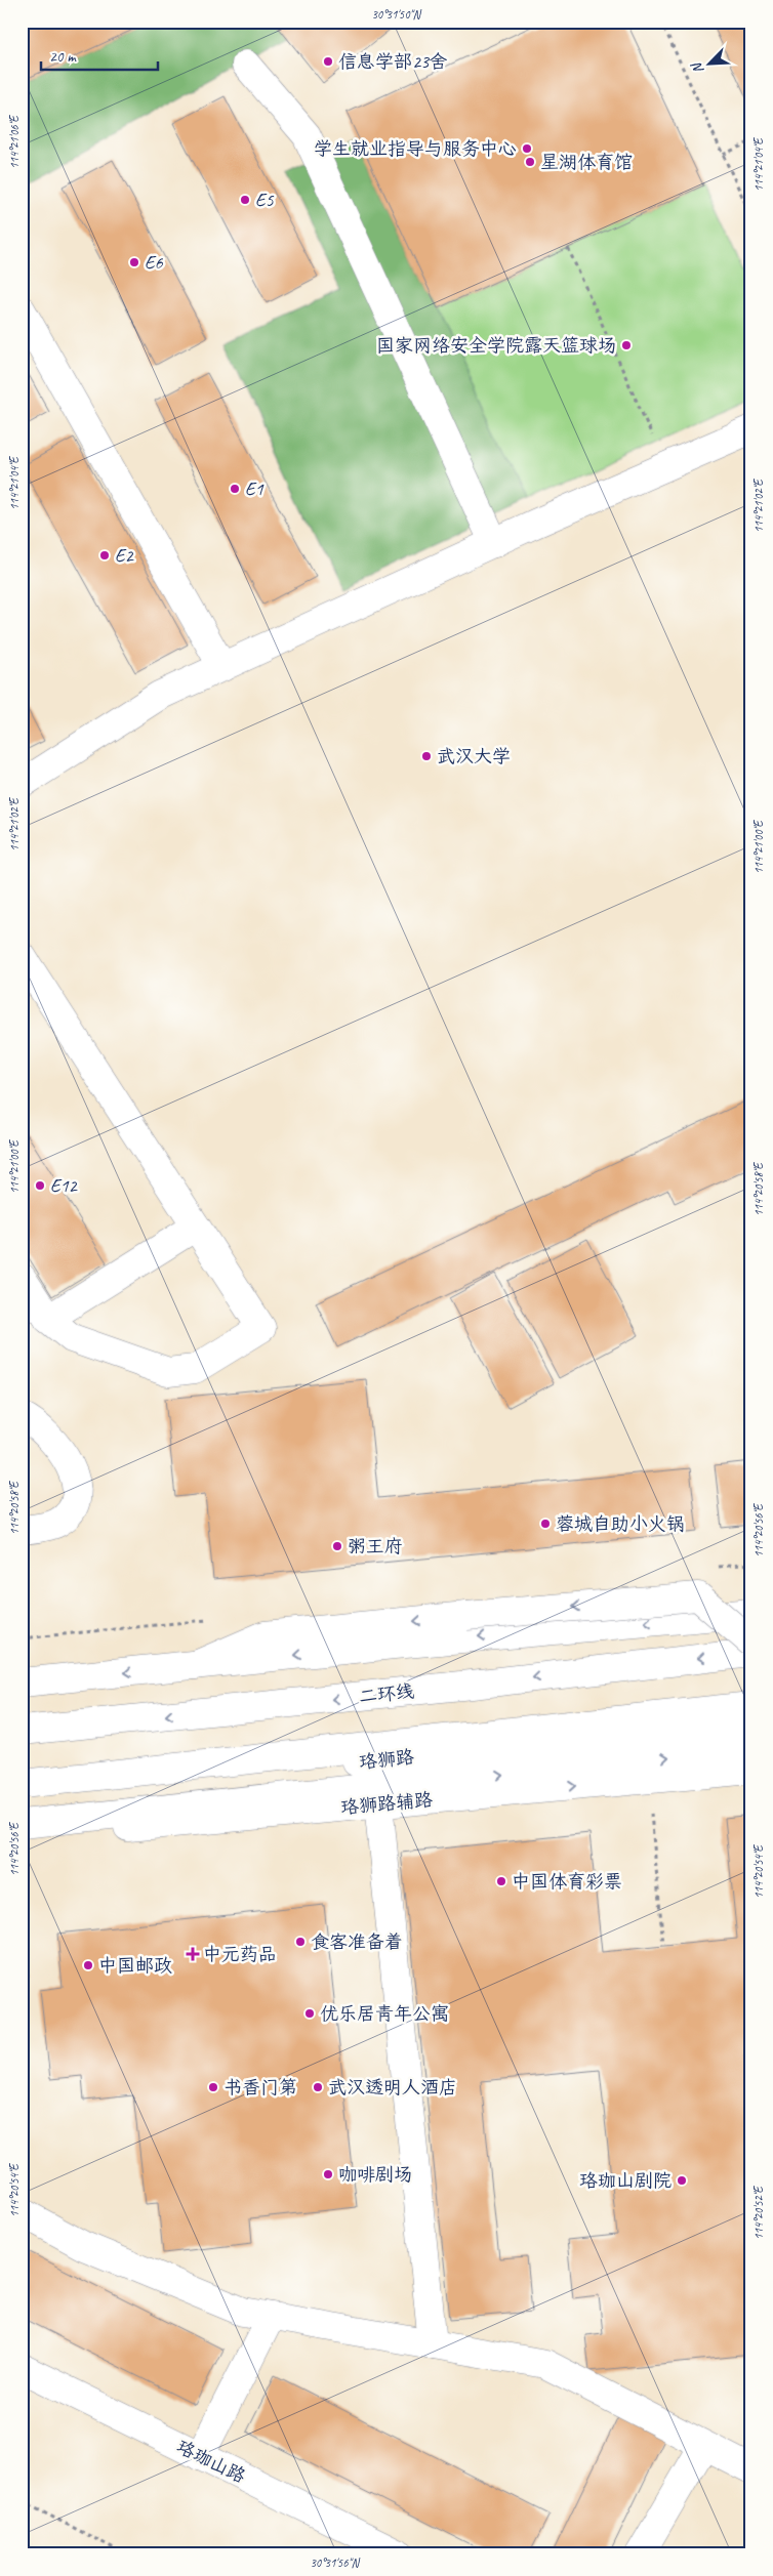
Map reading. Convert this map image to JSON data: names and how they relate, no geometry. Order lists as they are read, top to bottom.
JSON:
{
  "streets": {
    "main road": [
      "二环线",
      "珞狮路",
      "珞狮路辅路",
      "珞珈山路"
    ]
  },
  "places": {
    "other": [
      "信息学部23舍",
      "学生就业指导与服务中心",
      "星湖体育馆",
      "E5",
      "E6",
      "国家网络安全学院露天篮球场",
      "E1",
      "E2",
      "武汉大学",
      "E12",
      "蓉城自助小火锅",
      "粥王府",
      "中国体育彩票",
      "食客准备着",
      "中国邮政",
      "优乐居青年公寓",
      "书香门第",
      "武汉透明人酒店",
      "咖啡剧场",
      "珞珈山剧院"
    ],
    "health": ["中元药品"]
  },
  "scale_bar": "20 m",
  "north": "bottom left",
  "coordinates": [
    "30°31'50\"N",
    "114°21'06\"E",
    "114°21'04\"E",
    "114°21'02\"E",
    "114°21'00\"E",
    "114°20'58\"E",
    "114°20'56\"E",
    "114°20'54\"E",
    "114°20'52\"E",
    "30°31'56\"N"
  ]
}
